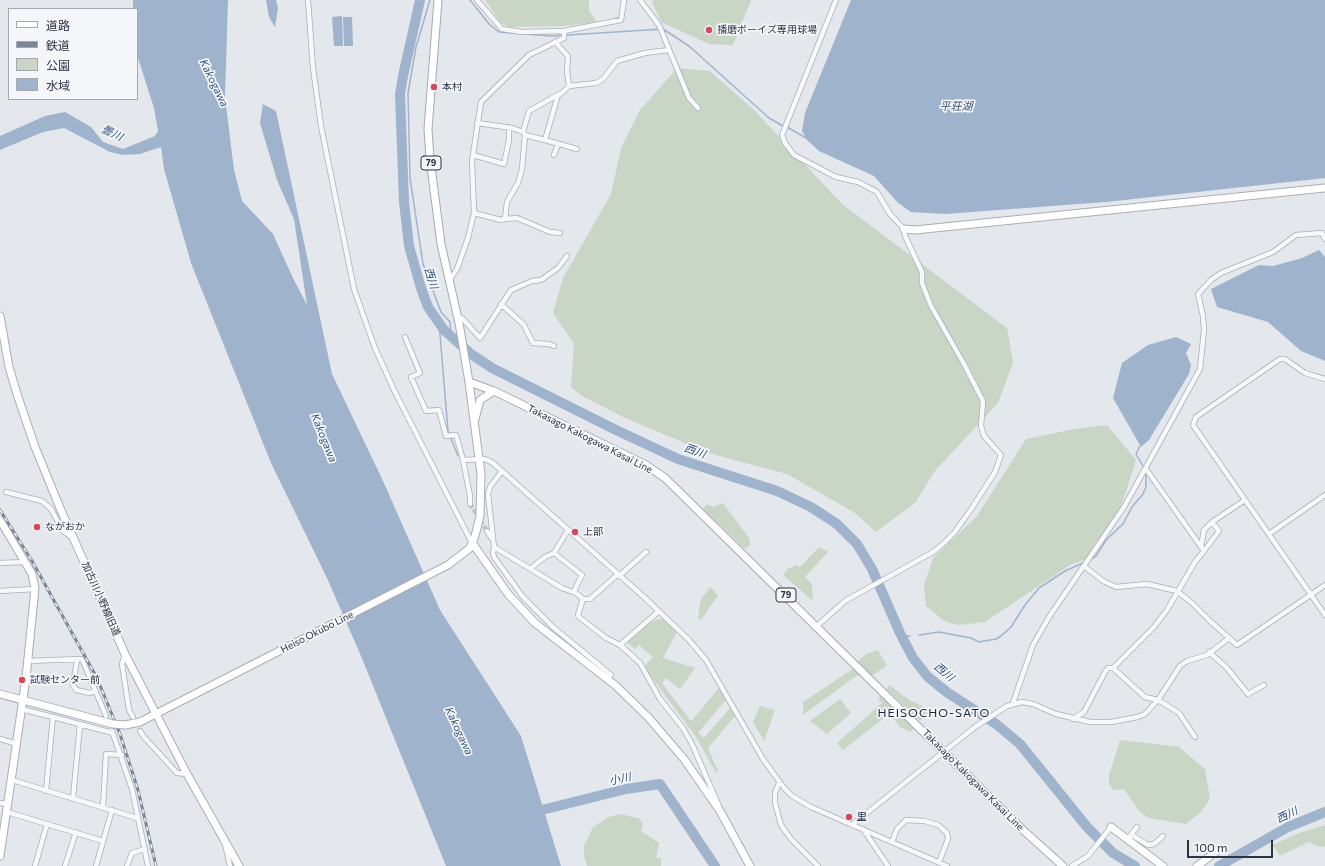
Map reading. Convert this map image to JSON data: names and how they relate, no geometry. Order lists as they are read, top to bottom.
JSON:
{
  "streets": {
    "main road": [
      "79",
      "Takasago Kakogawa Kasai Line",
      "加古川小野線旧道",
      "Heiso Okubo Line"
    ]
  },
  "crossings": [
    ["79", "Takasago Kakogawa Kasai Line"],
    ["加古川小野線旧道", "Heiso Okubo Line"]
  ],
  "districts": ["HEISOCHO-SATO"],
  "water": [
    "Kakogawa",
    "平荘湖",
    "曇川",
    "西川",
    "小川"
  ],
  "places": [
    "播磨ボーイズ専用球場",
    "本村",
    "ながおか",
    "上部",
    "試験センター前",
    "里"
  ],
  "legend": [
    "道路",
    "鉄道",
    "公園",
    "水域"
  ],
  "scale_bar": "100 m"
}
